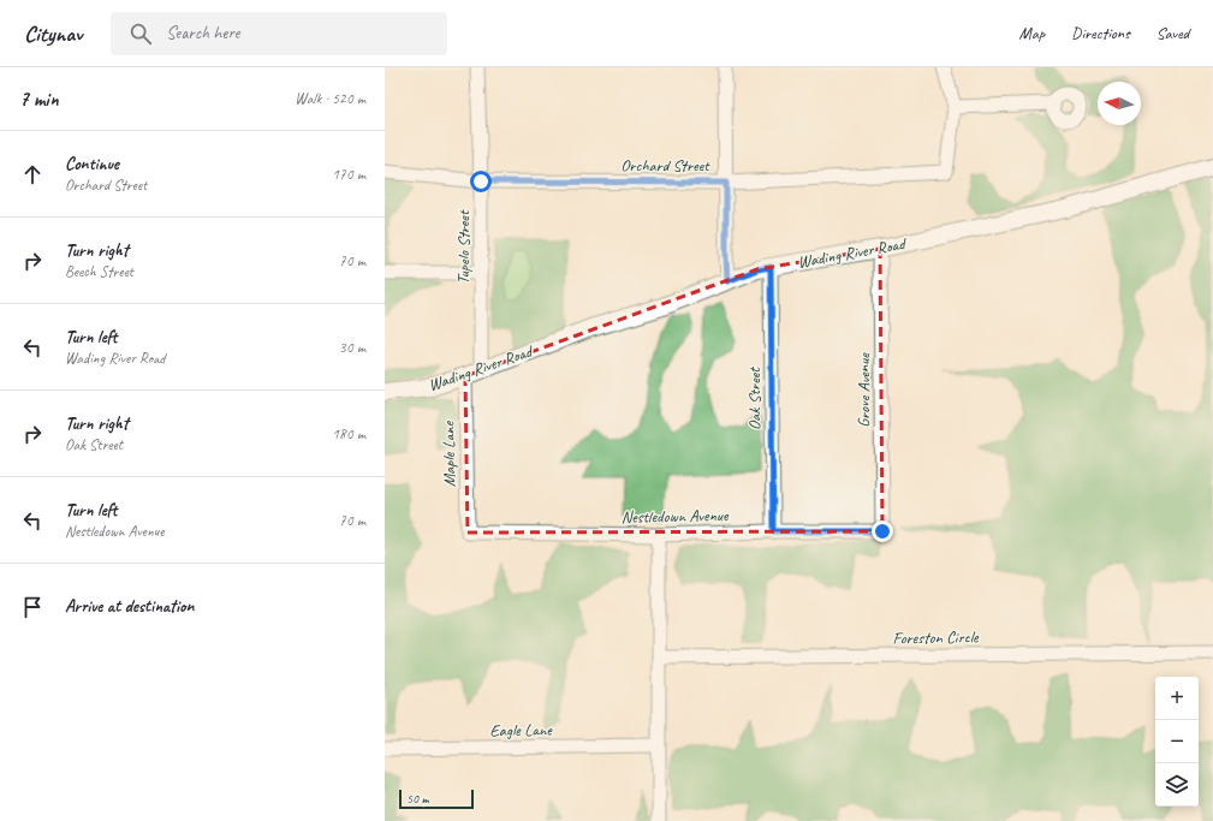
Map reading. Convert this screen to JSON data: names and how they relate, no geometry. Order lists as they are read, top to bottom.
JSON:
{
  "streets": {
    "main road": ["Wading River Road"],
    "street": [
      "Orchard Street",
      "Tupelo Street",
      "Grove Avenue",
      "Oak Street",
      "Maple Lane",
      "Nestledown Avenue",
      "Foreston Circle",
      "Eagle Lane"
    ]
  },
  "crossings": [
    ["Orchard Street", "Tupelo Street"],
    ["Tupelo Street", "Wading River Road"],
    ["Tupelo Street", "Maple Lane"],
    ["Wading River Road", "Grove Avenue"],
    ["Wading River Road", "Oak Street"],
    ["Wading River Road", "Maple Lane"],
    ["Grove Avenue", "Nestledown Avenue"],
    ["Oak Street", "Nestledown Avenue"],
    ["Maple Lane", "Nestledown Avenue"]
  ],
  "scale_bar": "50 m",
  "north": "left",
  "page": {
    "header": "Citynav",
    "search": "Search here",
    "nav": ["Map", "Directions", "Saved"],
    "heading": ["7 min", "Walk · 520 m"],
    "list": [
      ["Continue", "Orchard Street", "170 m"],
      ["Turn right", "Beech Street", "70 m"],
      ["Turn left", "Wading River Road", "30 m"],
      ["Turn right", "Oak Street", "180 m"],
      ["Turn left", "Nestledown Avenue", "70 m"],
      "Arrive at destination"
    ],
    "map_buttons": ["+", "−"],
    "scale": "50 m"
  }
}
